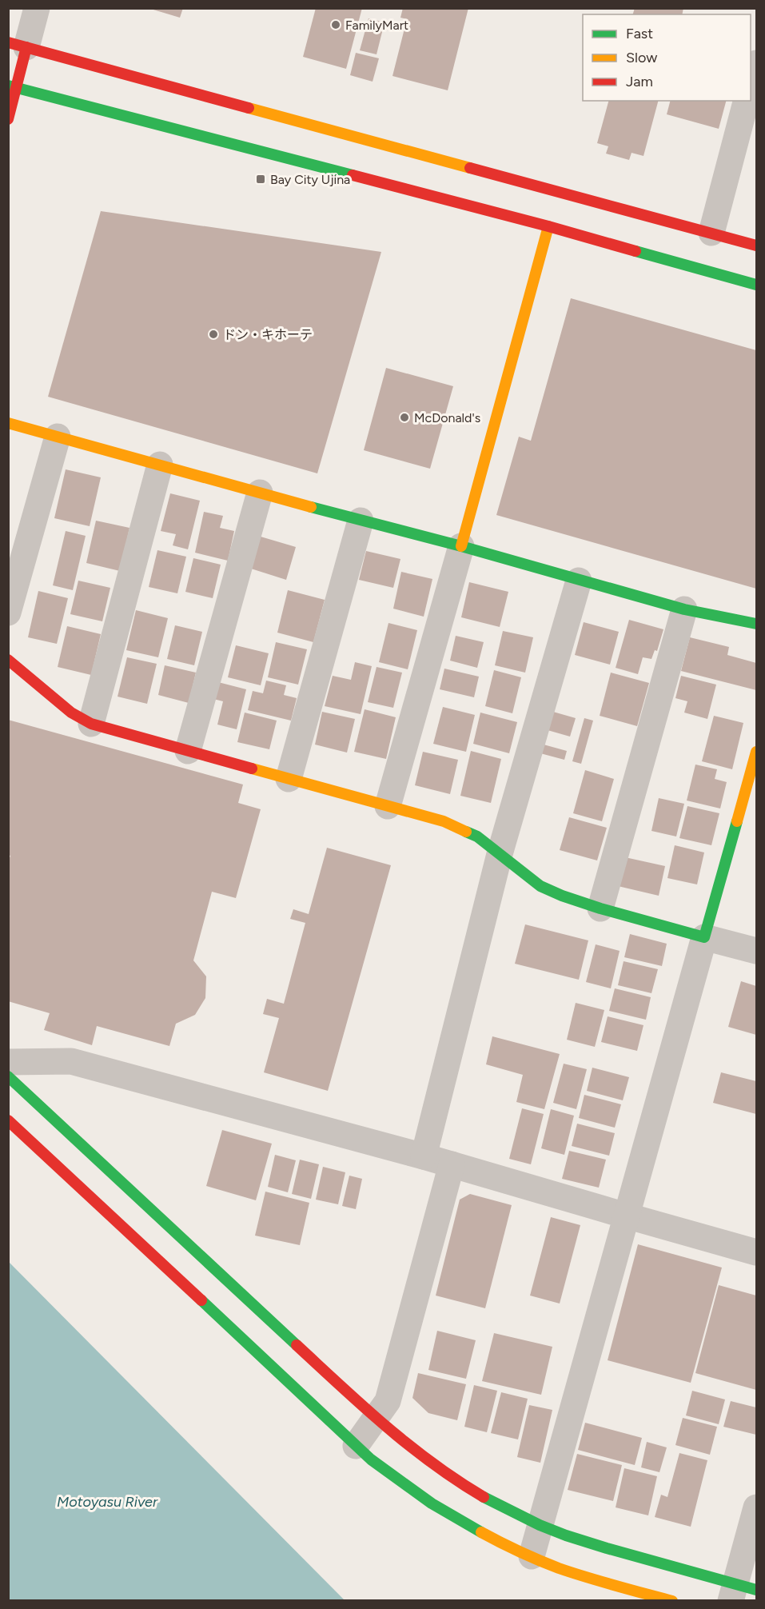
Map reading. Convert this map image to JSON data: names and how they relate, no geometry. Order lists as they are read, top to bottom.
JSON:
{
  "water": ["Motoyasu River"],
  "places": {
    "other": ["FamilyMart", "ドン・キホーテ", "McDonald's"],
    "transit": ["Bay City Ujina"]
  },
  "legend": ["Fast", "Slow", "Jam"]
}
